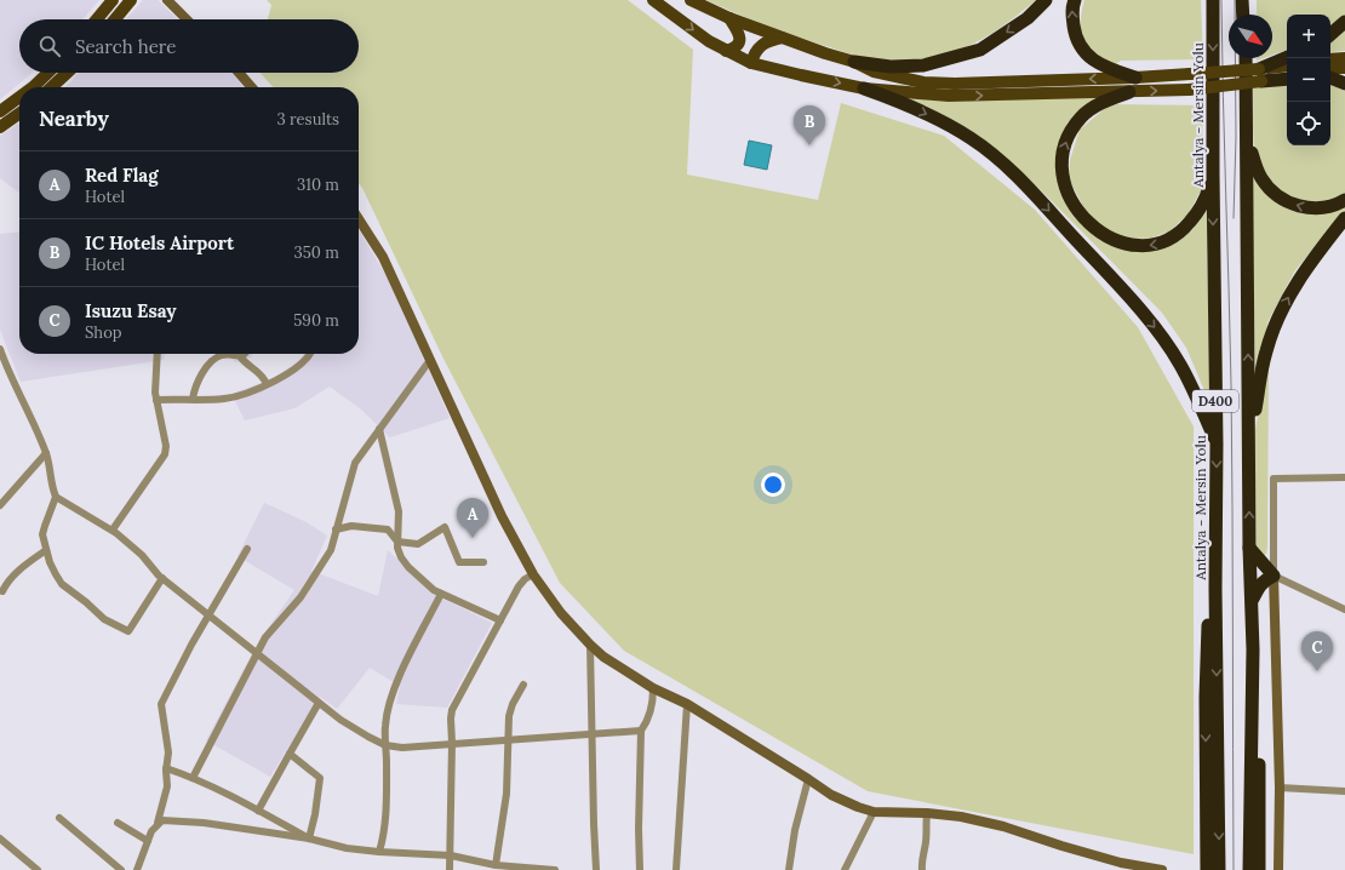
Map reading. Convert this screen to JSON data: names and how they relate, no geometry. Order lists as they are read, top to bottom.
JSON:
{
  "streets": {
    "highway": ["Antalya - Mersin Yolu", "D400"]
  },
  "north": "bottom right",
  "page": {
    "map_buttons": ["+", "−"],
    "search": "Search here",
    "heading": ["Nearby", "3 results"],
    "pins": ["B", "A", "C"],
    "list": [
      {
        "mark": "A",
        "name": "Red Flag",
        "note": "Hotel",
        "value": "310 m"
      },
      {
        "mark": "B",
        "name": "IC Hotels Airport",
        "note": "Hotel",
        "value": "350 m"
      },
      {
        "mark": "C",
        "name": "Isuzu Esay",
        "note": "Shop",
        "value": "590 m"
      }
    ]
  }
}
